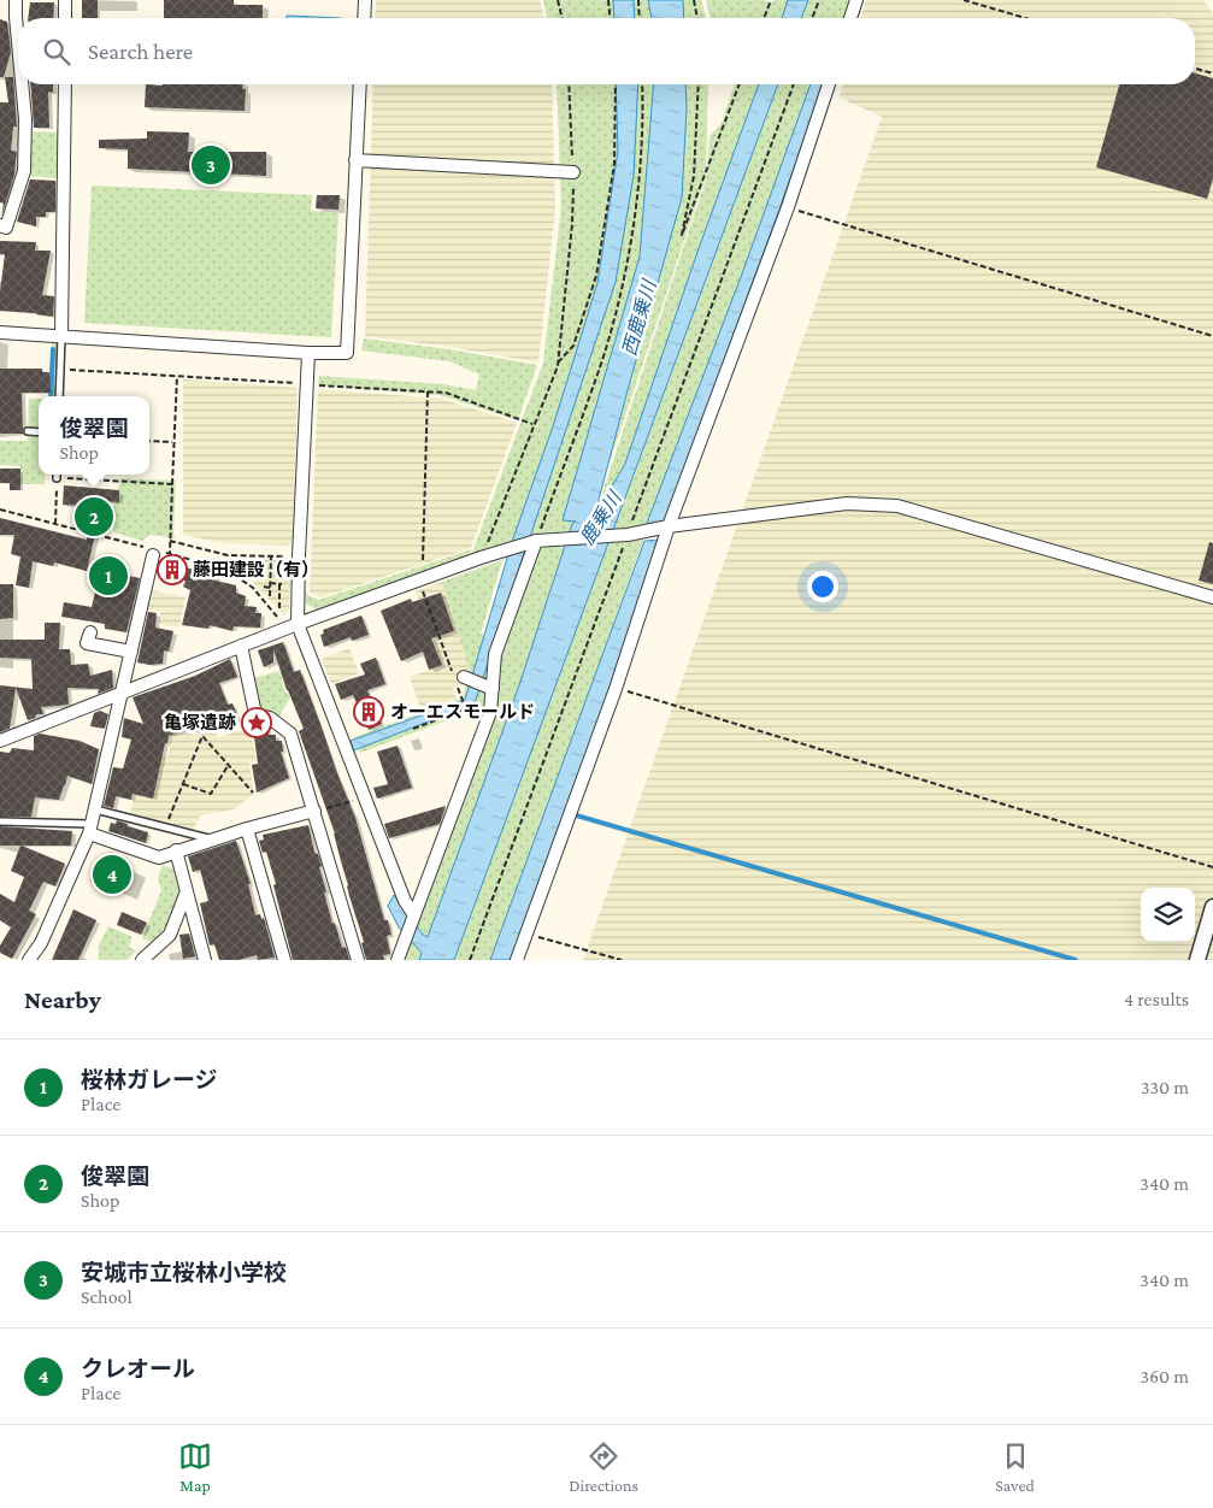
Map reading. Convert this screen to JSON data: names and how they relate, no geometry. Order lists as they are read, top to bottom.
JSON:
{
  "water": ["西鹿乗川", "鹿乗川"],
  "places": {
    "building": ["藤田建設（有）", "オーエスモールド"],
    "place": ["亀塚遺跡"]
  },
  "page": {
    "search": "Search here",
    "pins": [
      "3",
      "2",
      "1",
      "4"
    ],
    "popup": ["俊翠園", "Shop"],
    "heading": ["Nearby", "4 results"],
    "list": [
      {
        "mark": "1",
        "name": "桜林ガレージ",
        "note": "Place",
        "value": "330 m"
      },
      {
        "mark": "2",
        "name": "俊翠園",
        "note": "Shop",
        "value": "340 m"
      },
      {
        "mark": "3",
        "name": "安城市立桜林小学校",
        "note": "School",
        "value": "340 m"
      },
      {
        "mark": "4",
        "name": "クレオール",
        "note": "Place",
        "value": "360 m"
      }
    ],
    "nav": ["Map", "Directions", "Saved"]
  }
}
